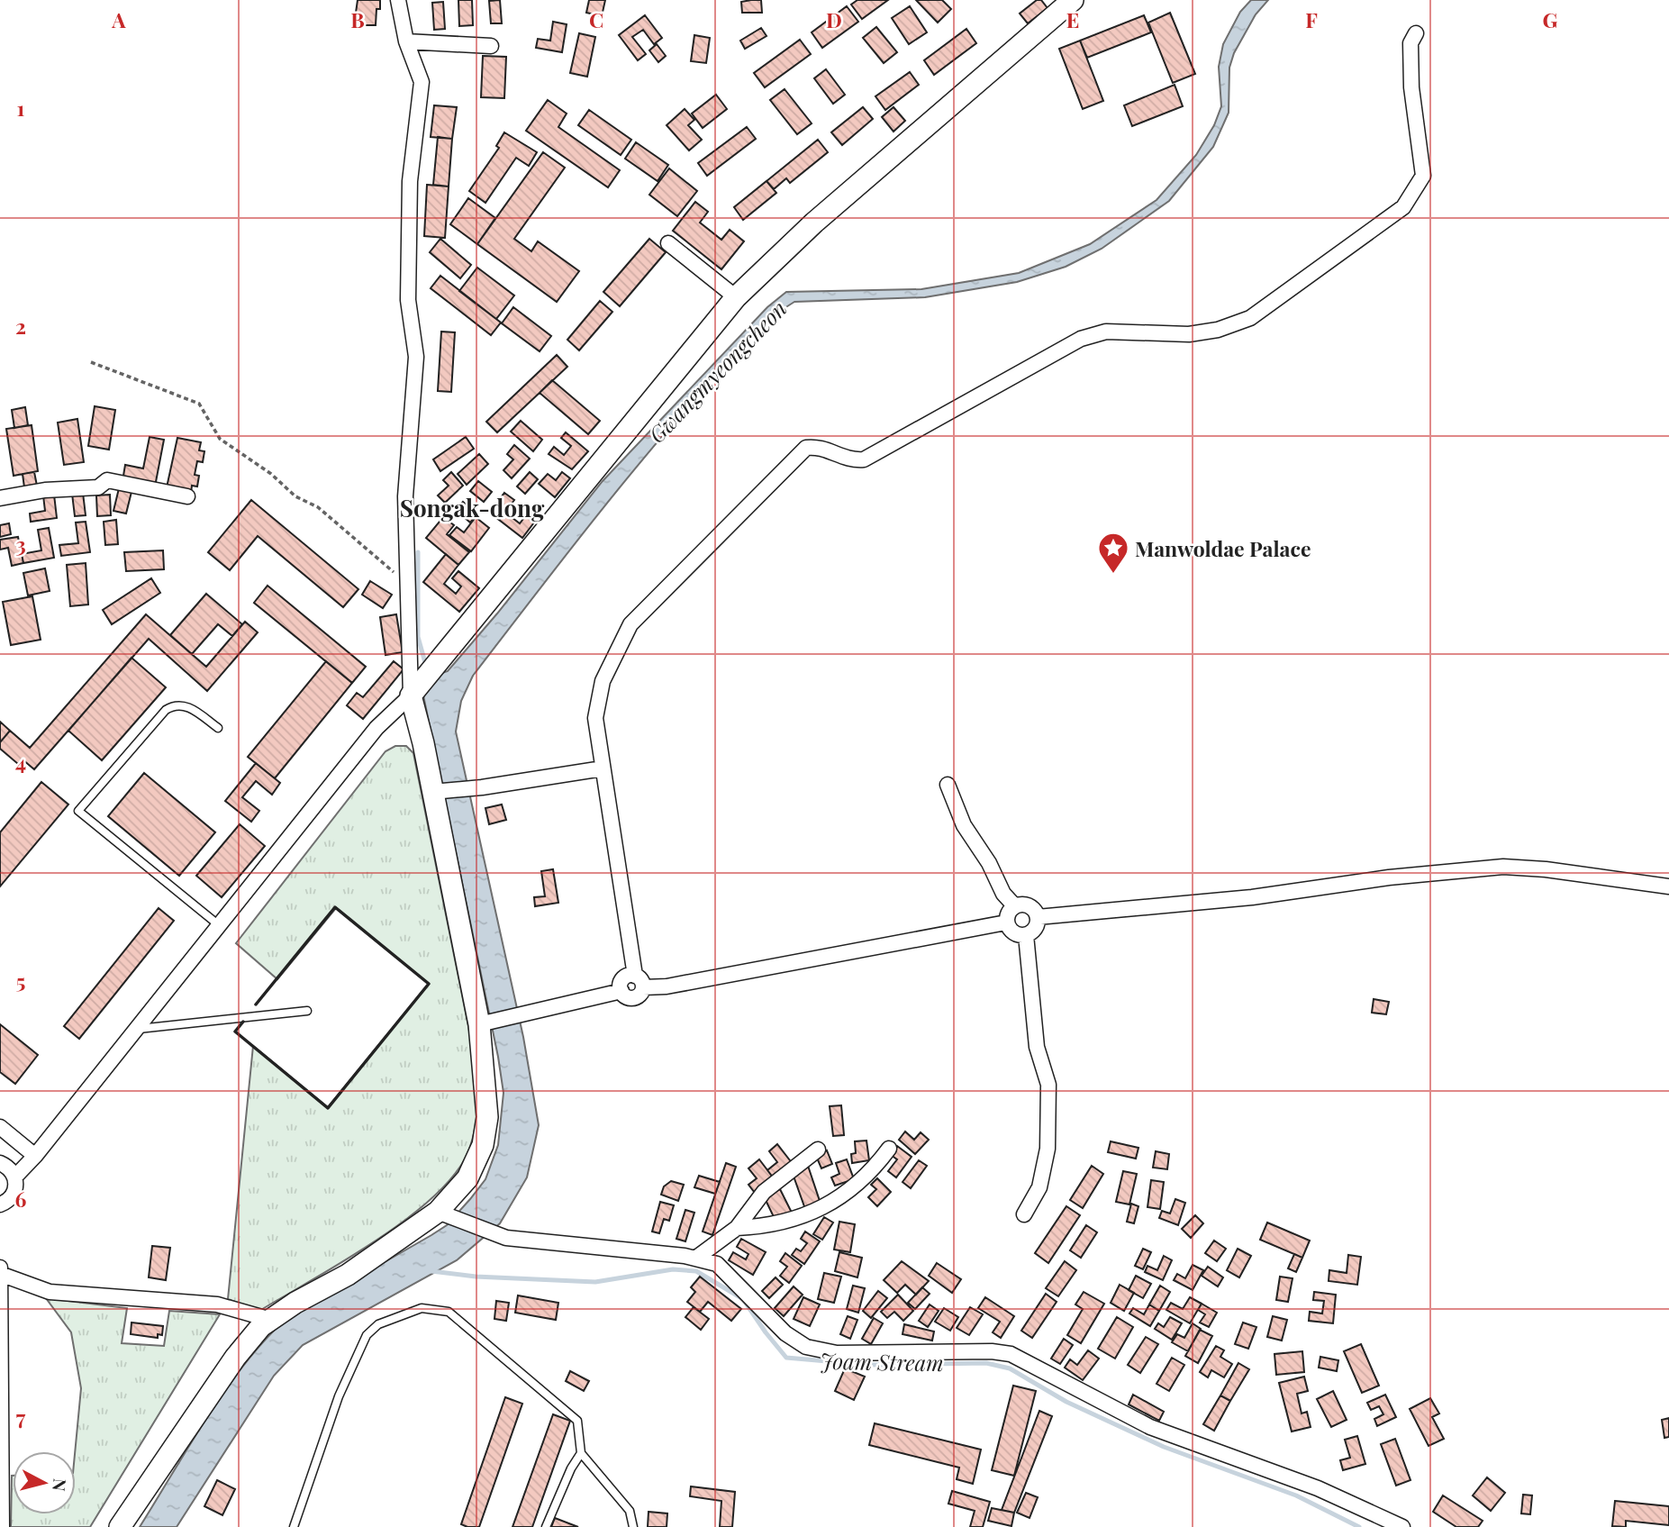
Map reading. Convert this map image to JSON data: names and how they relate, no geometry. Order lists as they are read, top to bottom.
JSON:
{
  "districts": ["Songak-dong"],
  "water": ["Gwangmyeongcheon", "Joam Stream"],
  "places": {
    "place": ["Manwoldae Palace"]
  },
  "north": "right",
  "grid": {
    "columns": [
      "A",
      "B",
      "C",
      "D",
      "E",
      "F",
      "G"
    ],
    "rows": [
      "1",
      "2",
      "3",
      "4",
      "5",
      "6",
      "7"
    ]
  }
}
